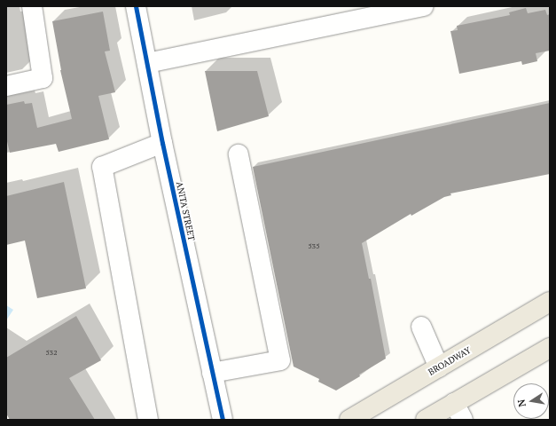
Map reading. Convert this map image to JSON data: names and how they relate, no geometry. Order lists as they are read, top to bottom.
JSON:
{
  "streets": {
    "main road": ["BROADWAY"],
    "street": ["ANITA STREET"]
  },
  "house_numbers": ["535", "532"],
  "north": "left"
}
